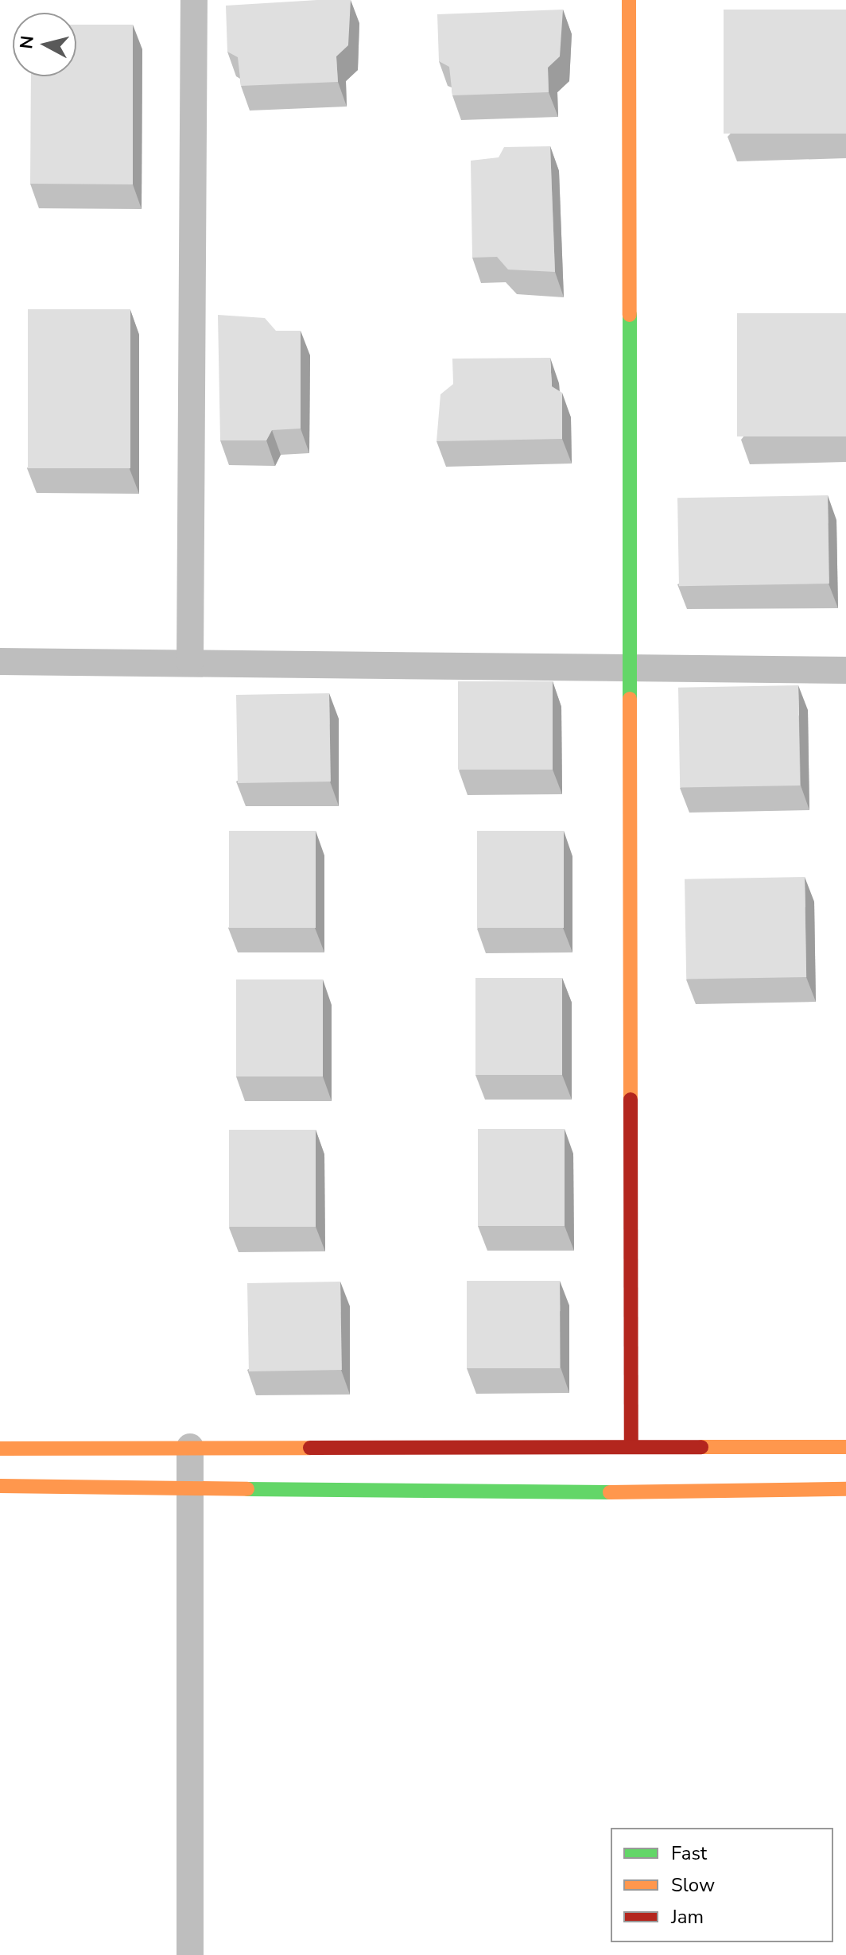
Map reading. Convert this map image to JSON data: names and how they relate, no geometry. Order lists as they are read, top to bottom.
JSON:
{
  "legend": ["Fast", "Slow", "Jam"],
  "north": "left"
}
